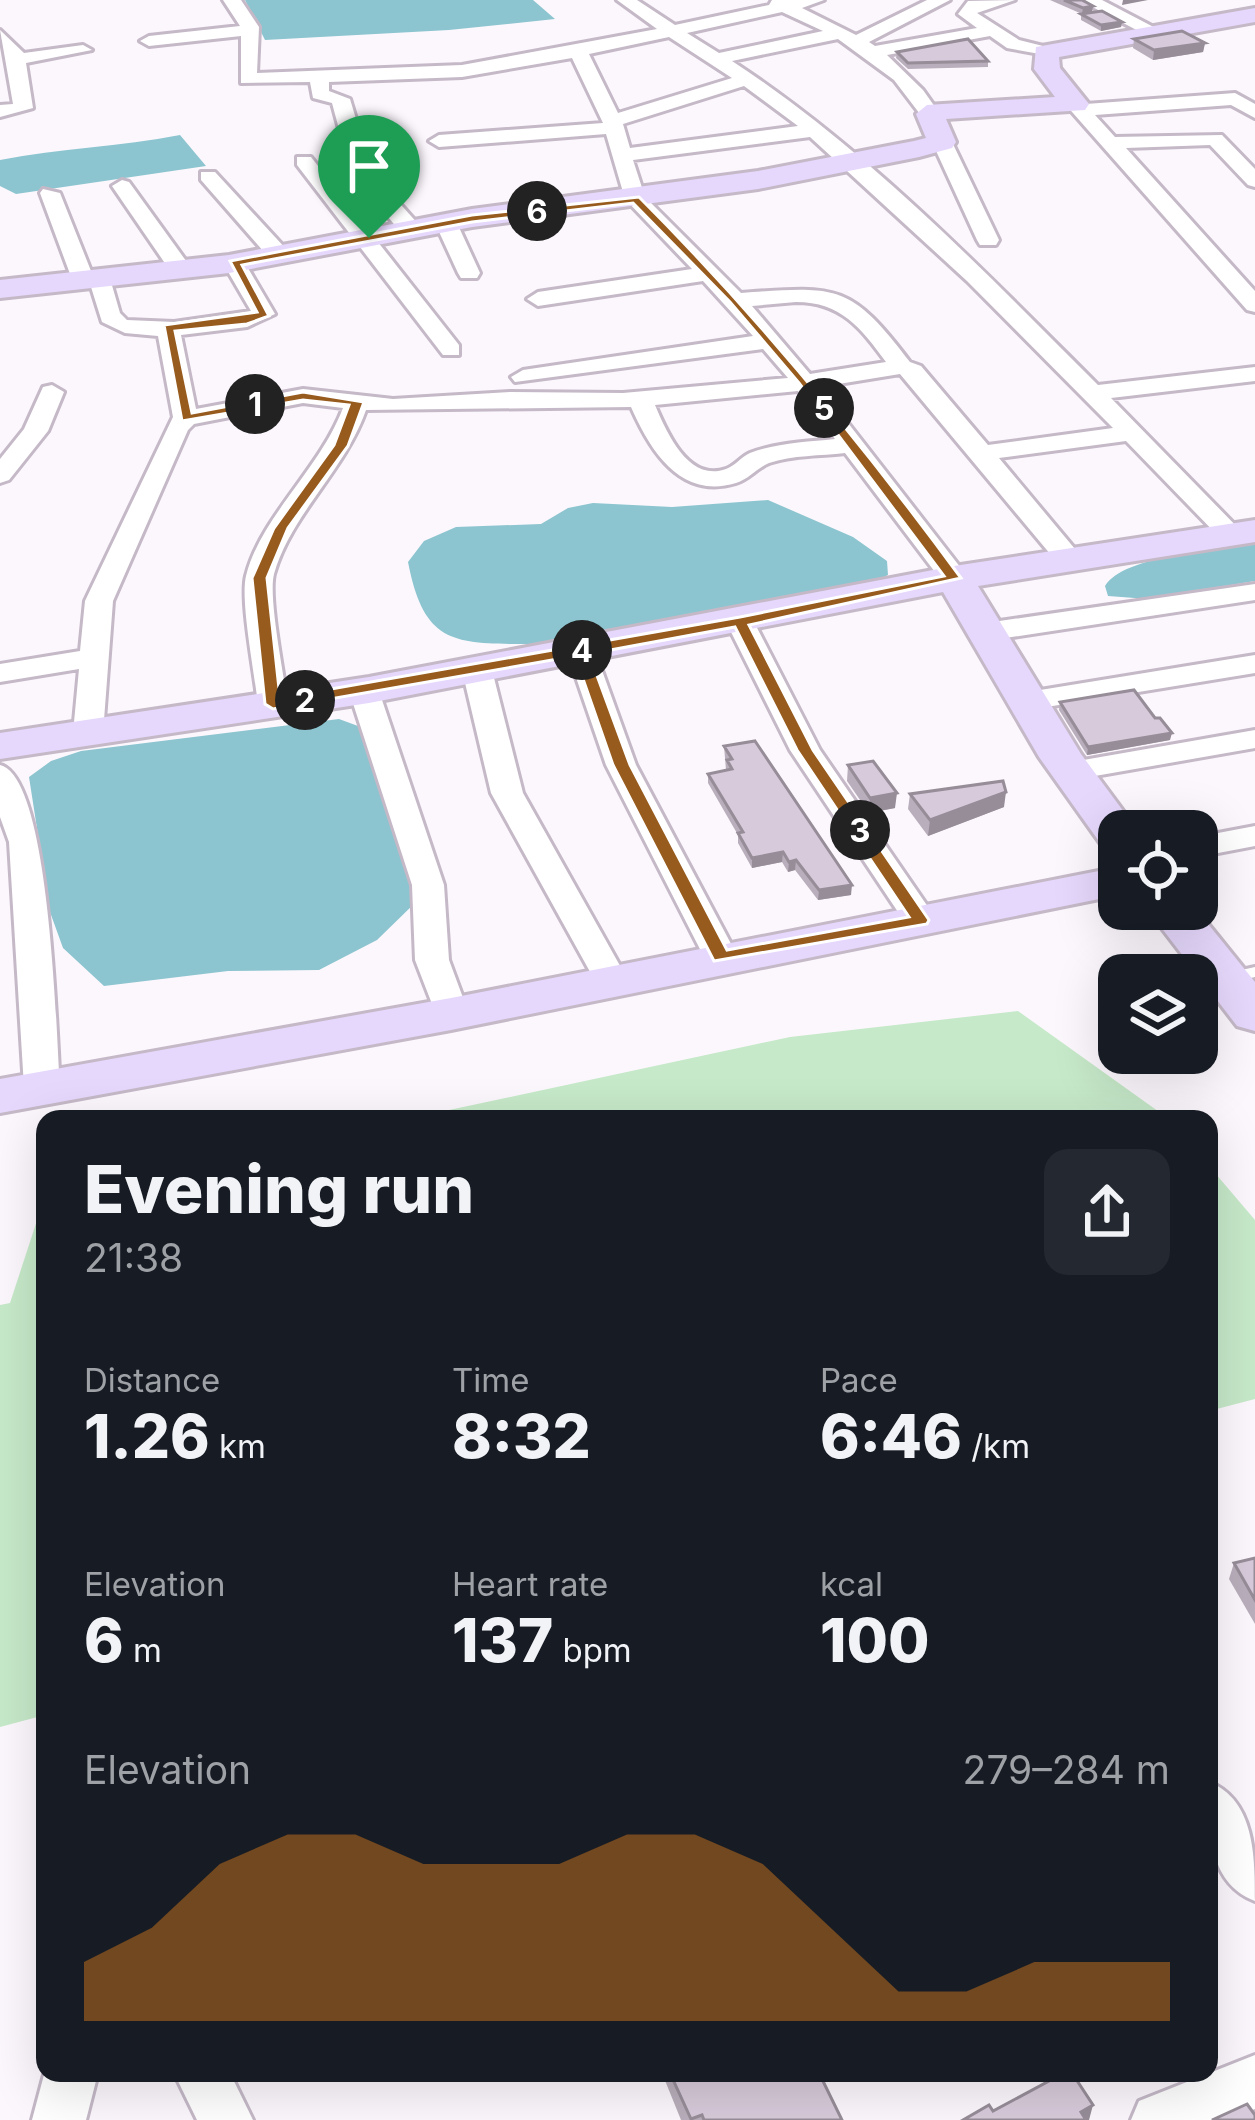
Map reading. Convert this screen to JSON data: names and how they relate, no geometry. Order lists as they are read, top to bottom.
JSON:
{
  "page": {
    "pins": [
      "6",
      "1",
      "5",
      "4",
      "2",
      "3"
    ],
    "heading": ["Evening run", "21:38"],
    "stats": [
      ["Distance", "1.26 km"],
      ["Time", "8:32"],
      ["Pace", "6:46 /km"],
      ["Elevation", "6 m"],
      ["Heart rate", "137 bpm"],
      ["kcal", "100"]
    ],
    "chart": ["Elevation", "279–284 m"]
  }
}
